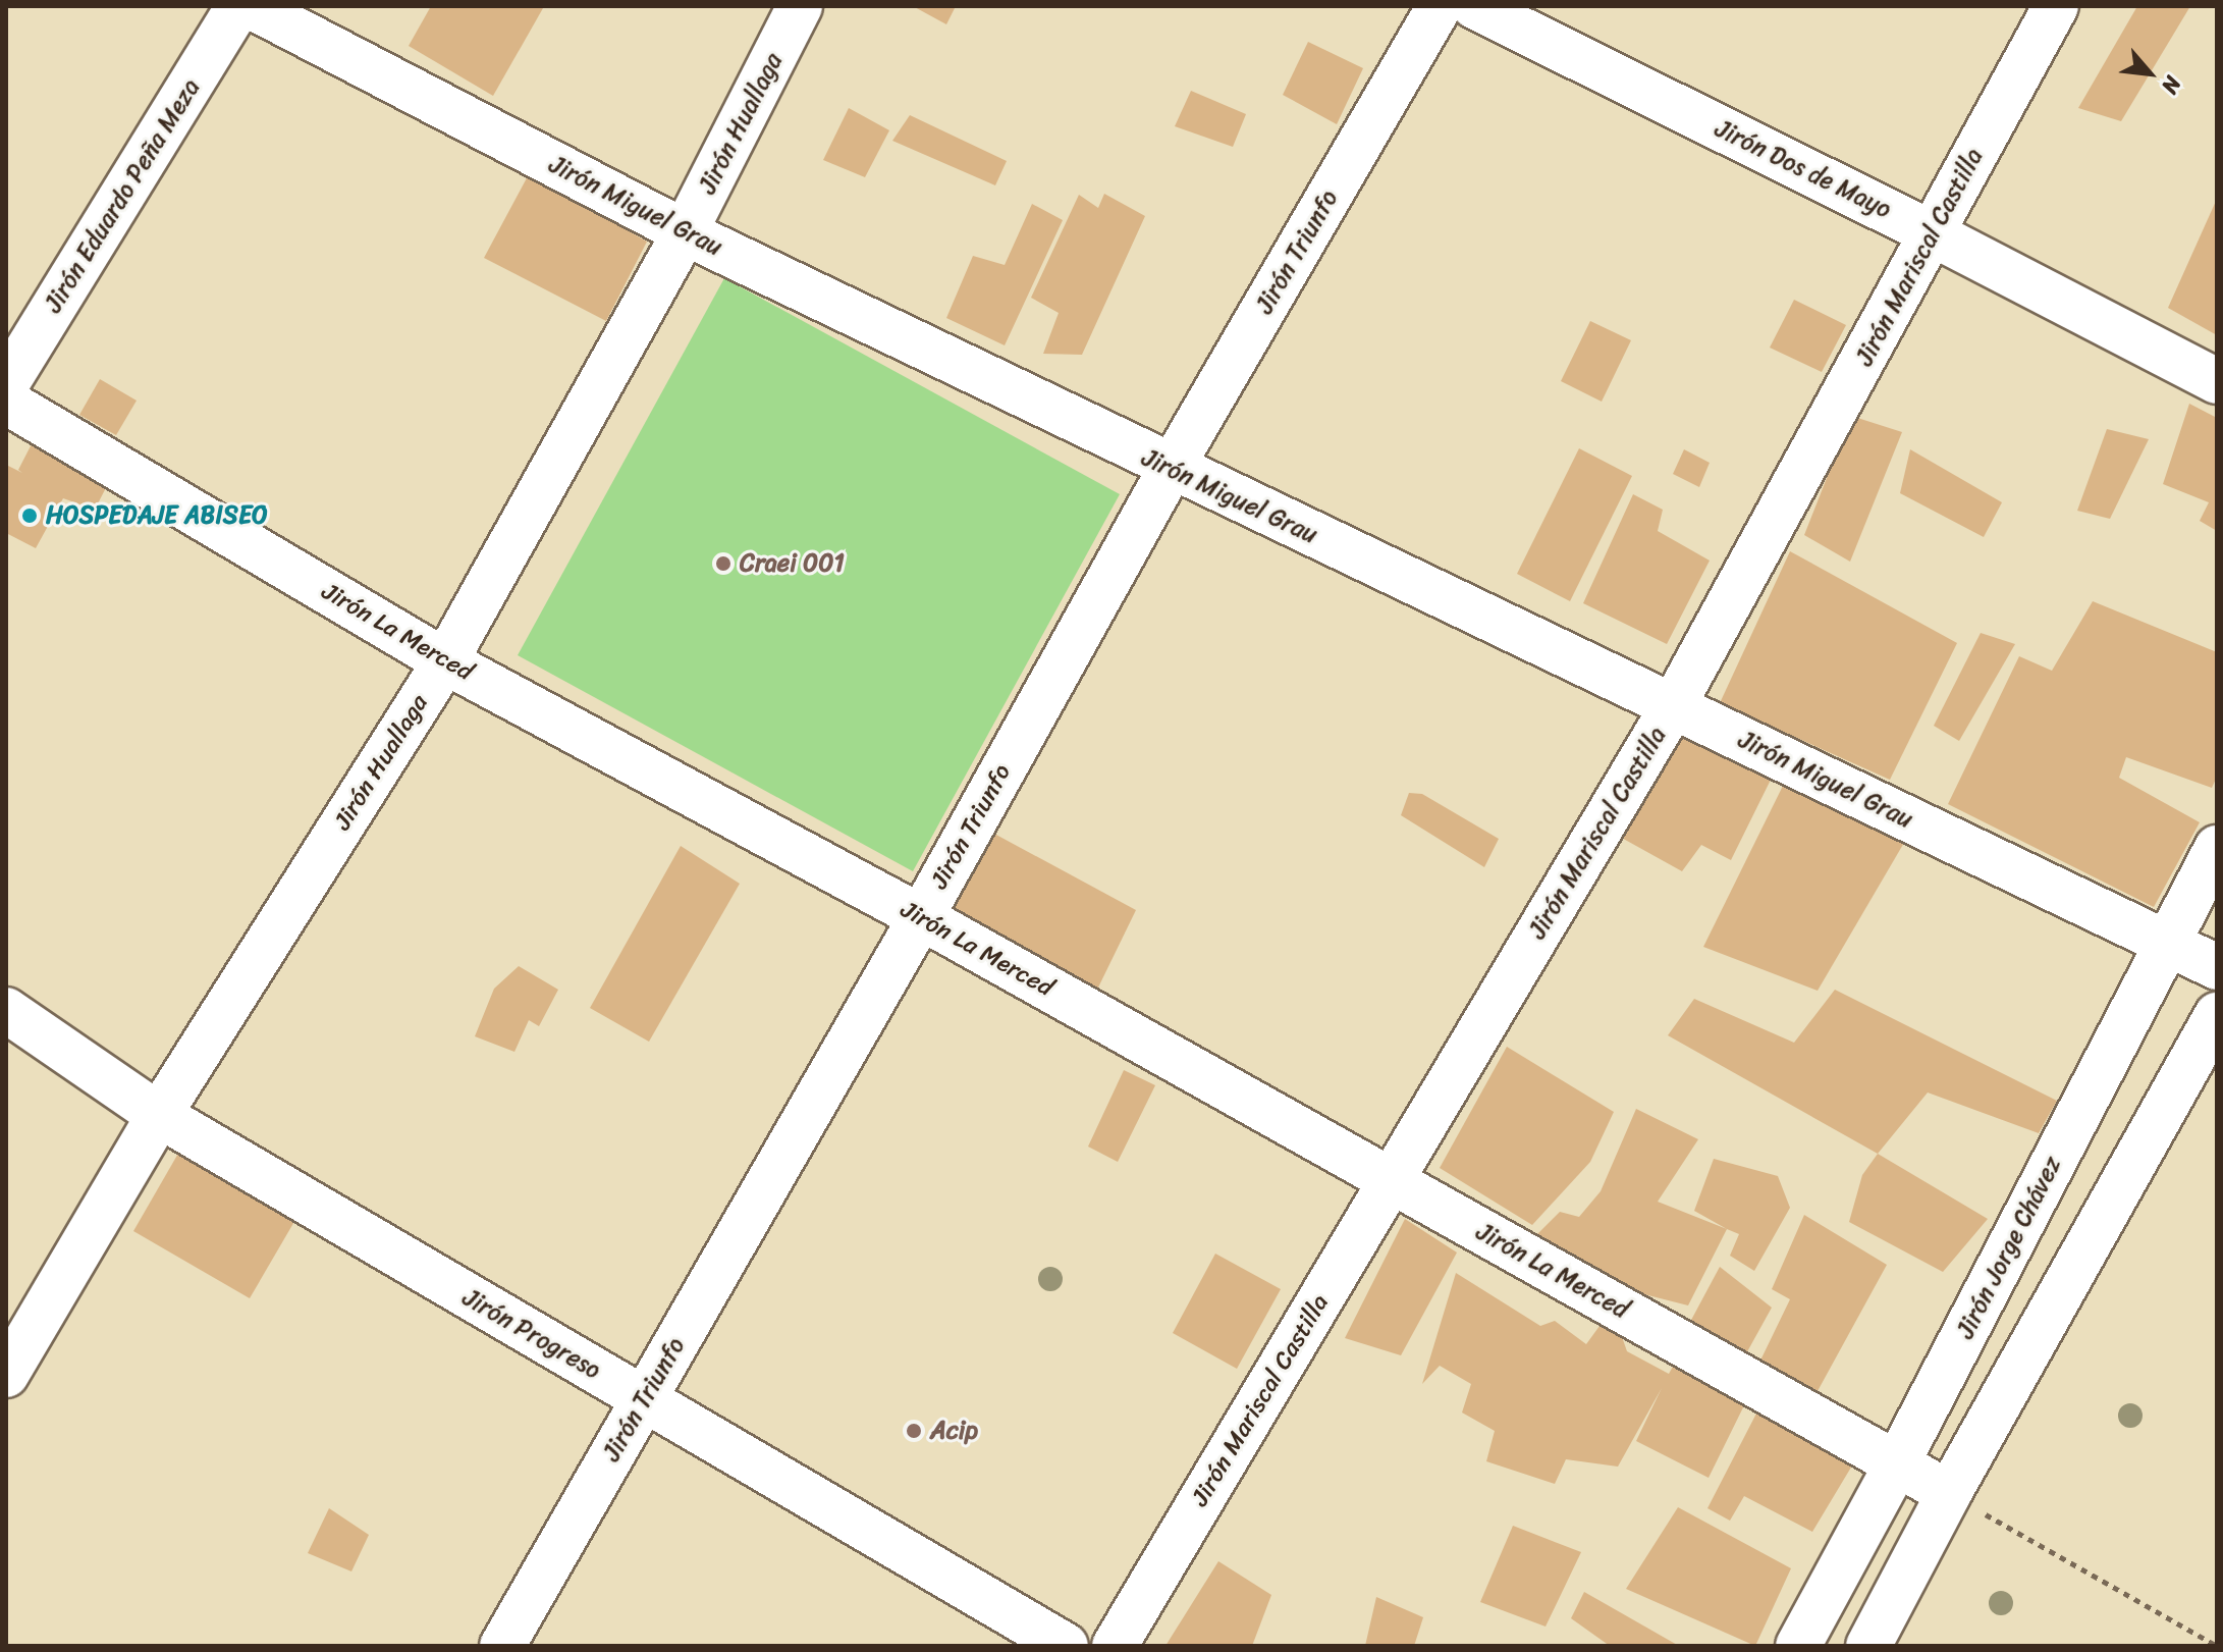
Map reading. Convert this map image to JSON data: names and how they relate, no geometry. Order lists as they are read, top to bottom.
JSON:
{
  "streets": {
    "street": [
      "Jirón Huallaga",
      "Jirón Dos de Mayo",
      "Jirón Eduardo Peña Meza",
      "Jirón Miguel Grau",
      "Jirón Triunfo",
      "Jirón Mariscal Castilla",
      "Jirón La Merced",
      "Jirón Jorge Chávez",
      "Jirón Progreso"
    ]
  },
  "crossings": [
    ["Jirón Huallaga", "Jirón Miguel Grau"],
    ["Jirón Huallaga", "Jirón La Merced"],
    ["Jirón Huallaga", "Jirón Progreso"],
    ["Jirón Dos de Mayo", "Jirón Mariscal Castilla"],
    ["Jirón Miguel Grau", "Jirón Triunfo"],
    ["Jirón Miguel Grau", "Jirón Mariscal Castilla"],
    ["Jirón Miguel Grau", "Jirón Jorge Chávez"],
    ["Jirón Triunfo", "Jirón La Merced"],
    ["Jirón Triunfo", "Jirón Progreso"],
    ["Jirón Mariscal Castilla", "Jirón La Merced"],
    ["Jirón La Merced", "Jirón Jorge Chávez"]
  ],
  "places": ["HOSPEDAJE ABISEO", "Craei 001", "Acip"],
  "north": "bottom right"
}
